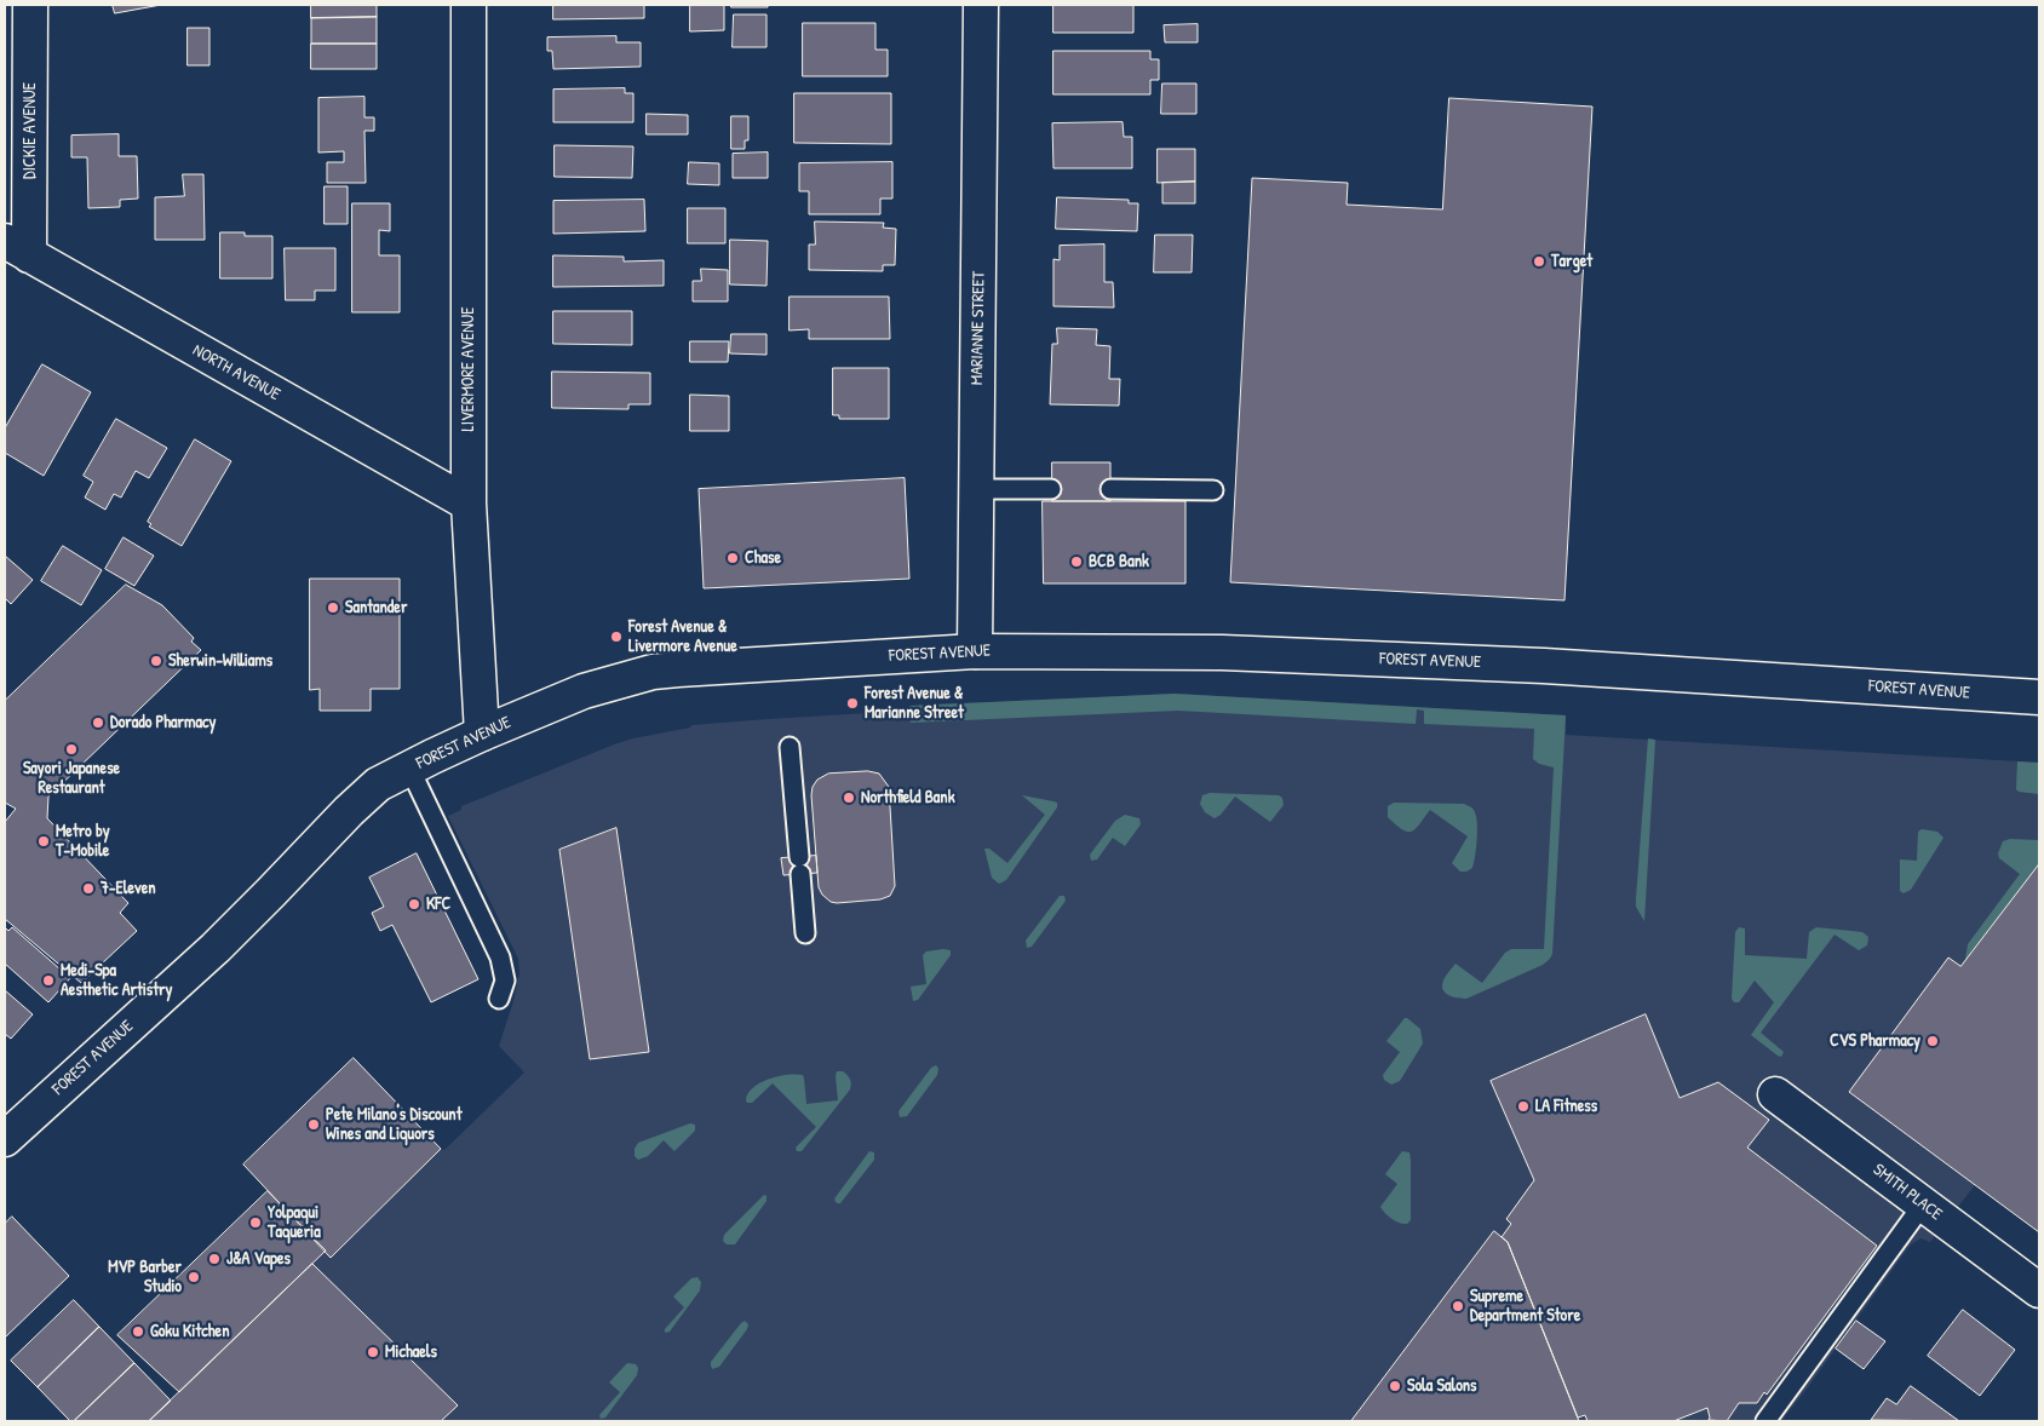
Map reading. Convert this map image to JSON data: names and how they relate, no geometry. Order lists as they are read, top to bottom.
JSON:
{
  "streets": {
    "street": [
      "DICKIE AVENUE",
      "MARIANNE STREET",
      "LIVERMORE AVENUE",
      "NORTH AVENUE",
      "FOREST AVENUE",
      "SMITH PLACE"
    ]
  },
  "crossings": [
    ["DICKIE AVENUE", "NORTH AVENUE"],
    ["MARIANNE STREET", "FOREST AVENUE"],
    ["LIVERMORE AVENUE", "NORTH AVENUE"],
    ["LIVERMORE AVENUE", "FOREST AVENUE"]
  ],
  "places": [
    "Target",
    "Chase",
    "BCB Bank",
    "Santander",
    "Forest Avenue & Livermore Avenue",
    "Sherwin-Williams",
    "Forest Avenue & Marianne Street",
    "Dorado Pharmacy",
    "Sayori Japanese Restaurant",
    "Northfield Bank",
    "Metro by T-Mobile",
    "7-Eleven",
    "KFC",
    "Medi-Spa Aesthetic Artistry",
    "CVS Pharmacy",
    "LA Fitness",
    "Pete Milano's Discount Wines and Liquors",
    "Yolpaqui Taqueria",
    "J&A Vapes",
    "MVP Barber Studio",
    "Supreme Department Store",
    "Goku Kitchen",
    "Michaels",
    "Sola Salons"
  ]
}
